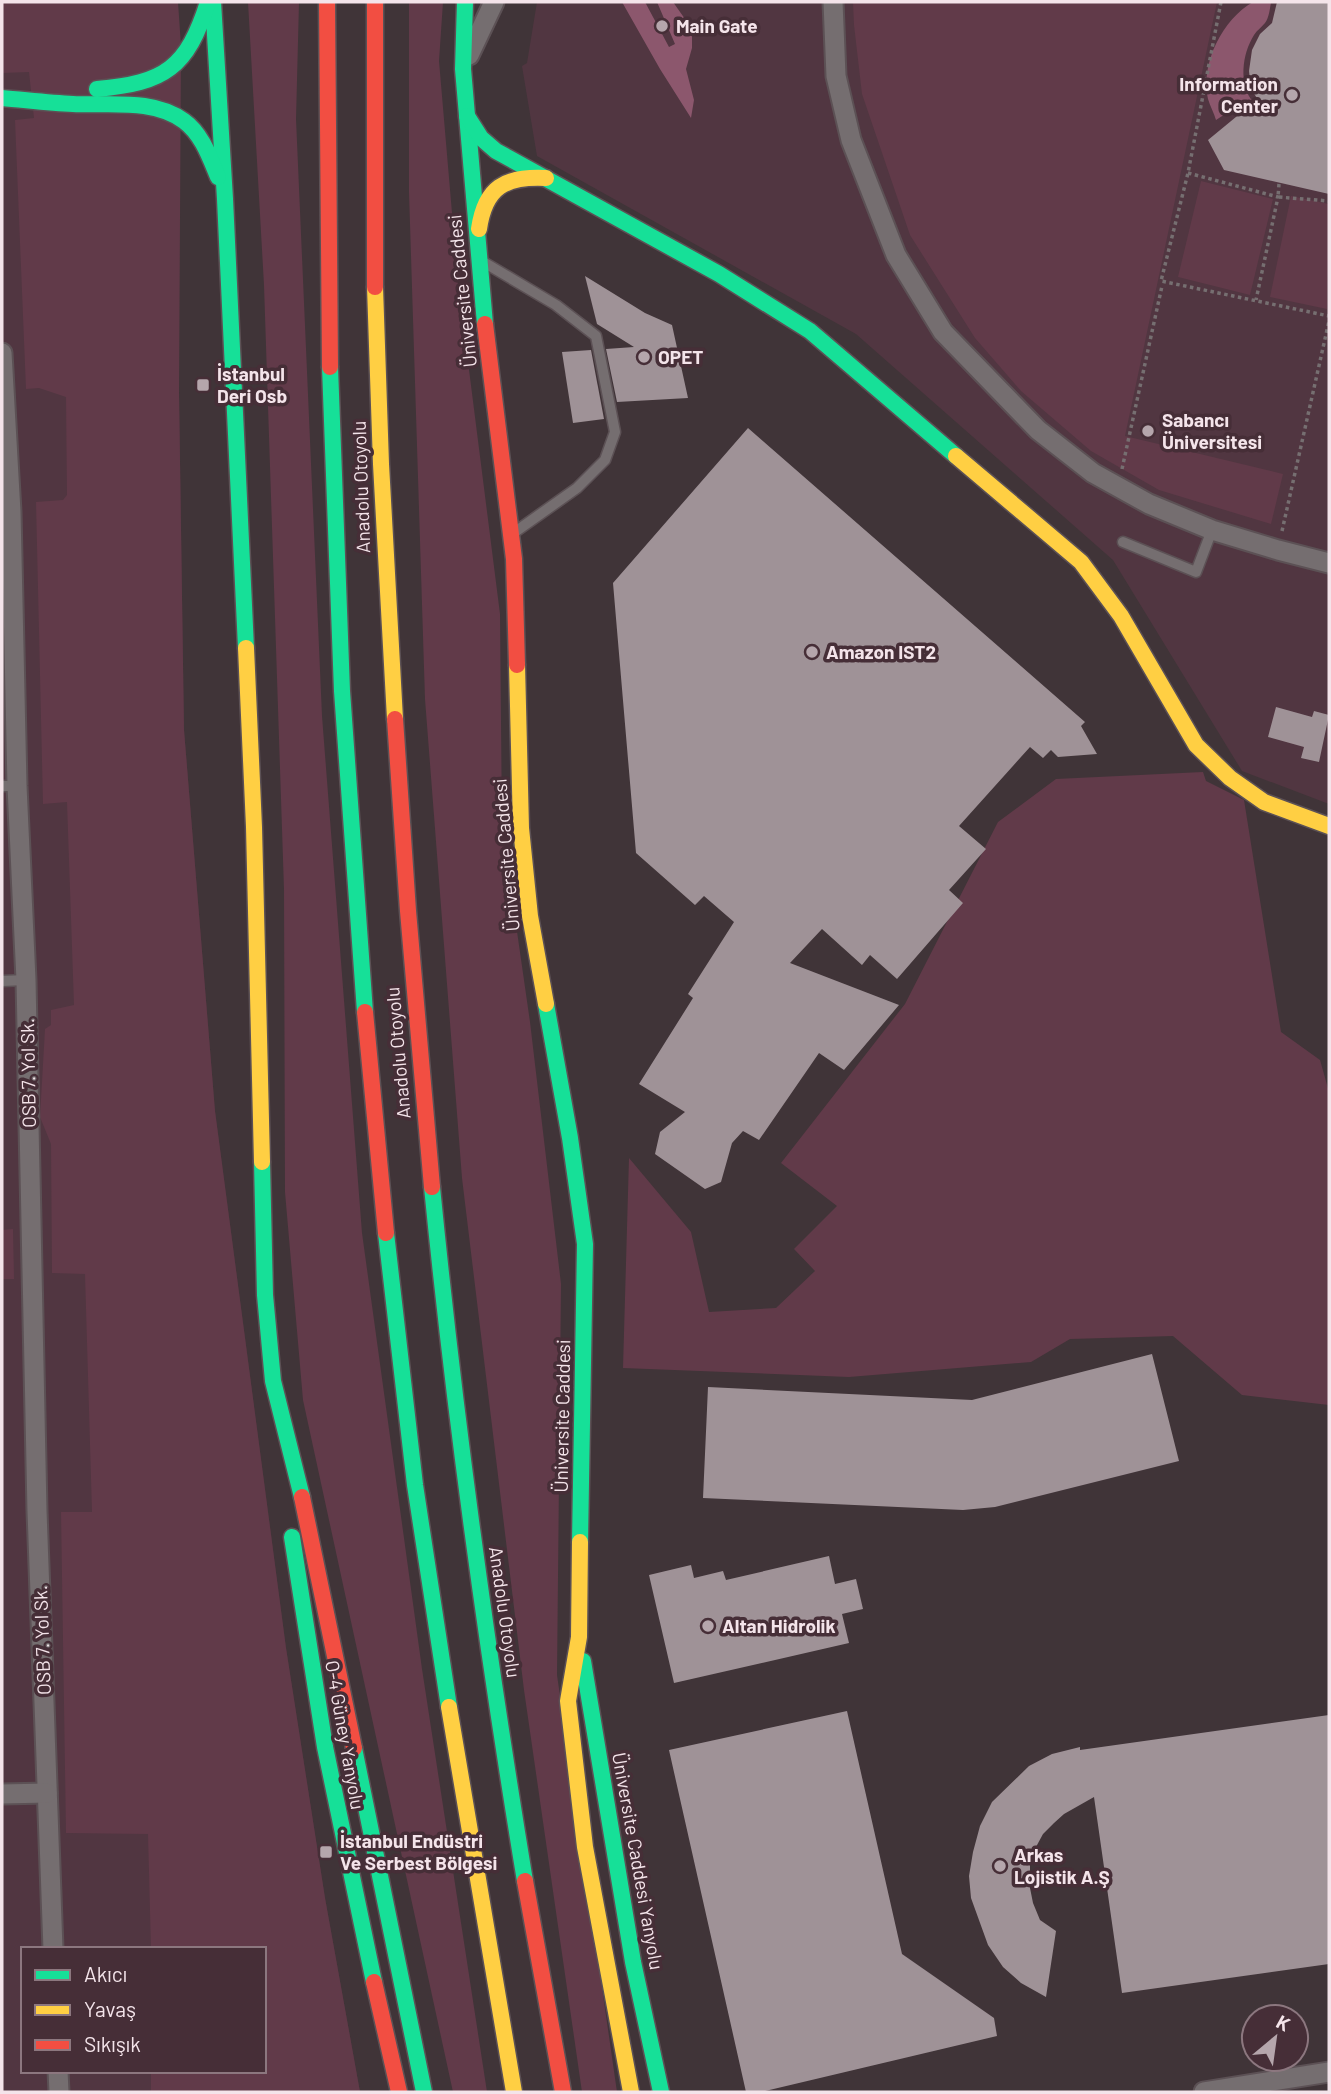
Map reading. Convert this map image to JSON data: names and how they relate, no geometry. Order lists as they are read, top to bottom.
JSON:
{
  "streets": {
    "main road": [
      "Üniversite Caddesi",
      "Anadolu Otoyolu",
      "O-4 Güney Yanyolu",
      "Üniversite Caddesi Yanyolu"
    ],
    "street": ["OSB 7. Yol Sk."]
  },
  "crossings": [
    ["Üniversite Caddesi", "Üniversite Caddesi Yanyolu"]
  ],
  "places": {
    "other": [
      "Main Gate",
      "Information Center",
      "OPET",
      "Sabancı Üniversitesi",
      "Amazon IST2",
      "Altan Hidrolik",
      "Arkas Lojistik A.Ş"
    ],
    "transit": ["İstanbul Deri Osb", "İstanbul Endüstri Ve Serbest Bölgesi"]
  },
  "legend": ["Akıcı", "Yavaş", "Sıkışık"],
  "north": "top right"
}
